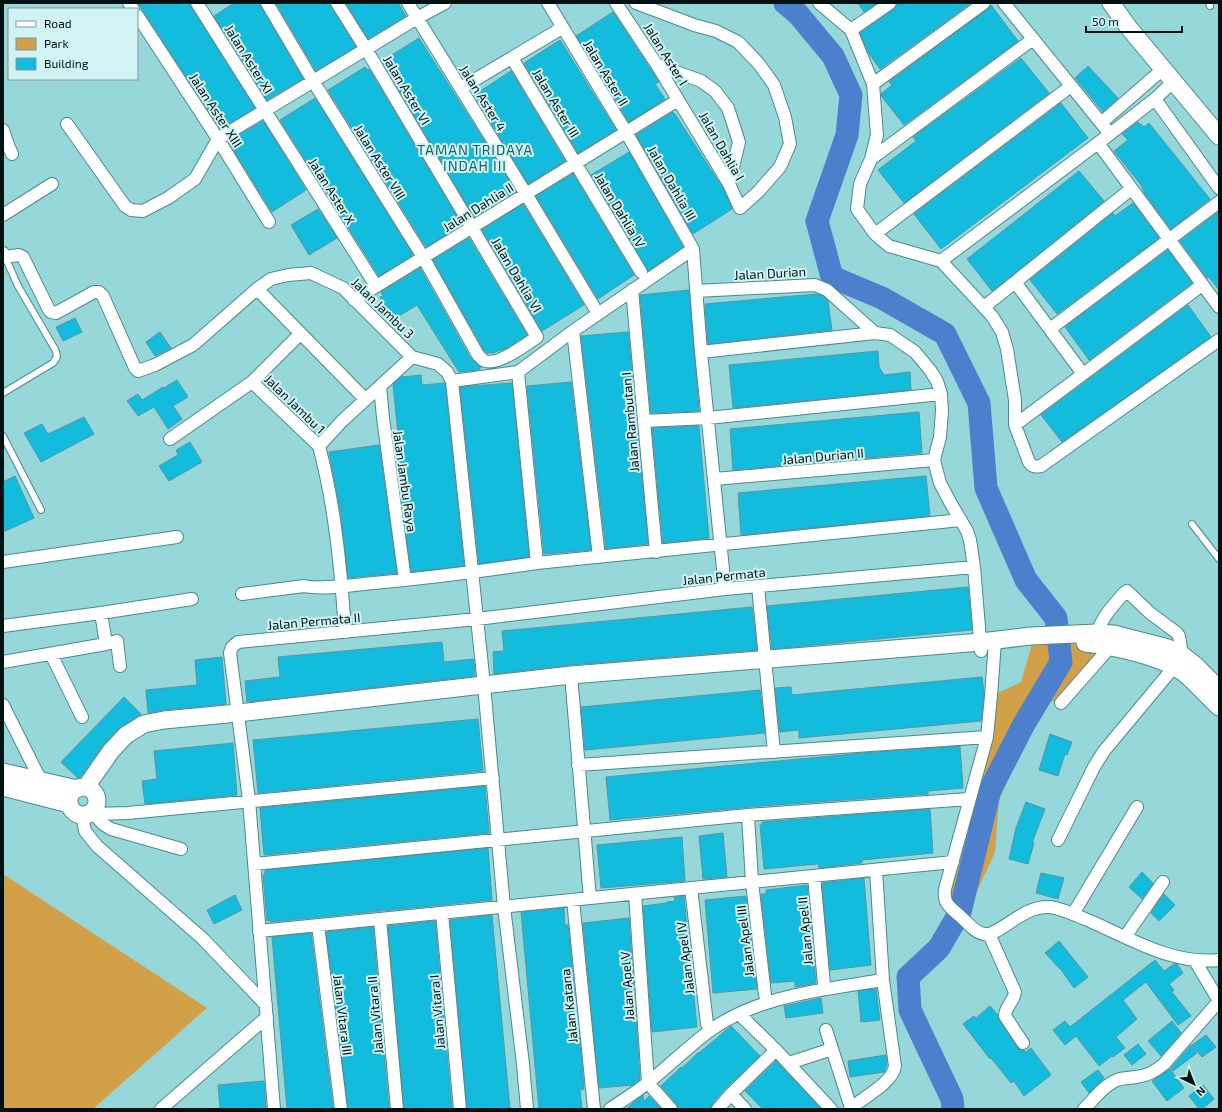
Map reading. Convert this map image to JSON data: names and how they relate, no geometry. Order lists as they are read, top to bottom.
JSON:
{
  "streets": {
    "street": [
      "Jalan Aster I",
      "Jalan Aster XI",
      "Jalan Aster II",
      "Jalan Aster VI",
      "Jalan Aster 4",
      "Jalan Aster III",
      "Jalan Aster XIII",
      "Jalan Dahlia I",
      "Jalan Aster VIII",
      "Jalan Dahlia III",
      "Jalan Aster X",
      "Jalan Dahlia II",
      "Jalan Dahlia IV",
      "Jalan Durian",
      "Jalan Dahlia VI",
      "Jalan Jambu 3",
      "Jalan Jambu 1",
      "Jalan Rambutan I",
      "Jalan Durian II",
      "Jalan Jambu Raya",
      "Jalan Permata",
      "Jalan Permata II",
      "Jalan Apel II",
      "Jalan Apel III",
      "Jalan Apel IV",
      "Jalan Apel V",
      "Jalan Katana",
      "Jalan Vitara I",
      "Jalan Vitara III",
      "Jalan Vitara II"
    ]
  },
  "crossings": [
    ["Jalan Aster I", "Jalan Dahlia I"],
    ["Jalan Aster I", "Jalan Dahlia II"],
    ["Jalan Aster XI", "Jalan Aster X"],
    ["Jalan Aster II", "Jalan Dahlia III"],
    ["Jalan Aster II", "Jalan Dahlia II"],
    ["Jalan Aster VI", "Jalan Dahlia II"],
    ["Jalan Aster VI", "Jalan Dahlia VI"],
    ["Jalan Aster 4", "Jalan Dahlia II"],
    ["Jalan Aster III", "Jalan Dahlia II"],
    ["Jalan Aster III", "Jalan Dahlia IV"],
    ["Jalan Dahlia I", "Jalan Dahlia II"],
    ["Jalan Aster VIII", "Jalan Dahlia II"],
    ["Jalan Aster VIII", "Jalan Dahlia VI"],
    ["Jalan Dahlia III", "Jalan Dahlia II"],
    ["Jalan Aster X", "Jalan Dahlia II"],
    ["Jalan Dahlia II", "Jalan Dahlia IV"],
    ["Jalan Dahlia II", "Jalan Dahlia VI"],
    ["Jalan Dahlia II", "Jalan Jambu 3"],
    ["Jalan Permata", "Jalan Permata II"]
  ],
  "districts": ["TAMAN TRIDAYA INDAH III"],
  "legend": ["Road", "Park", "Building"],
  "scale_bar": "50 m",
  "north": "bottom right"
}
